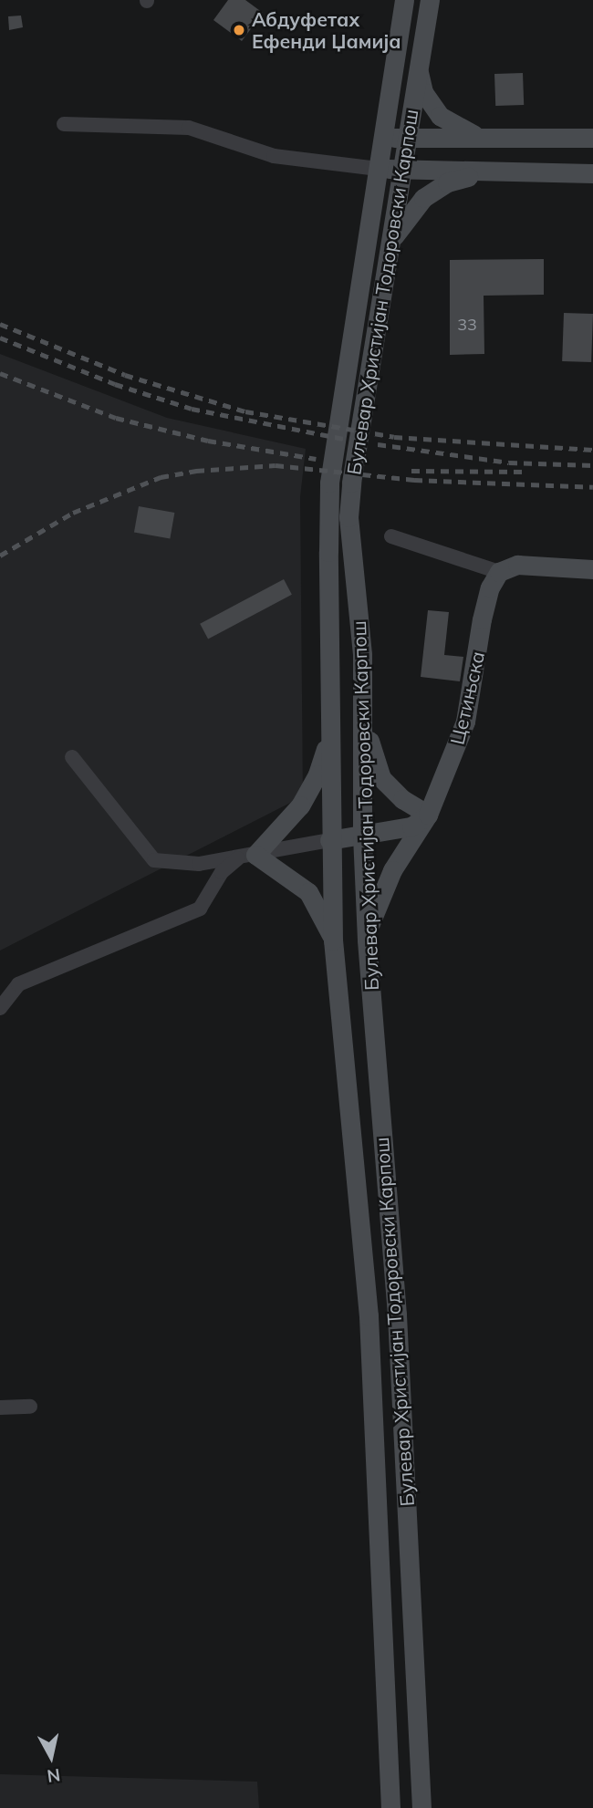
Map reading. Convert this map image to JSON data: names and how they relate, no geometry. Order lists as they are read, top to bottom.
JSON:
{
  "streets": {
    "street": ["Булевар Христијан Тодоровски Карпош", "Цетињска"]
  },
  "crossings": [
    ["Булевар Христијан Тодоровски Карпош", "Цетињска"]
  ],
  "places": ["Абдуфетах Ефенди Џамија"],
  "house_numbers": ["33"],
  "north": "bottom"
}
